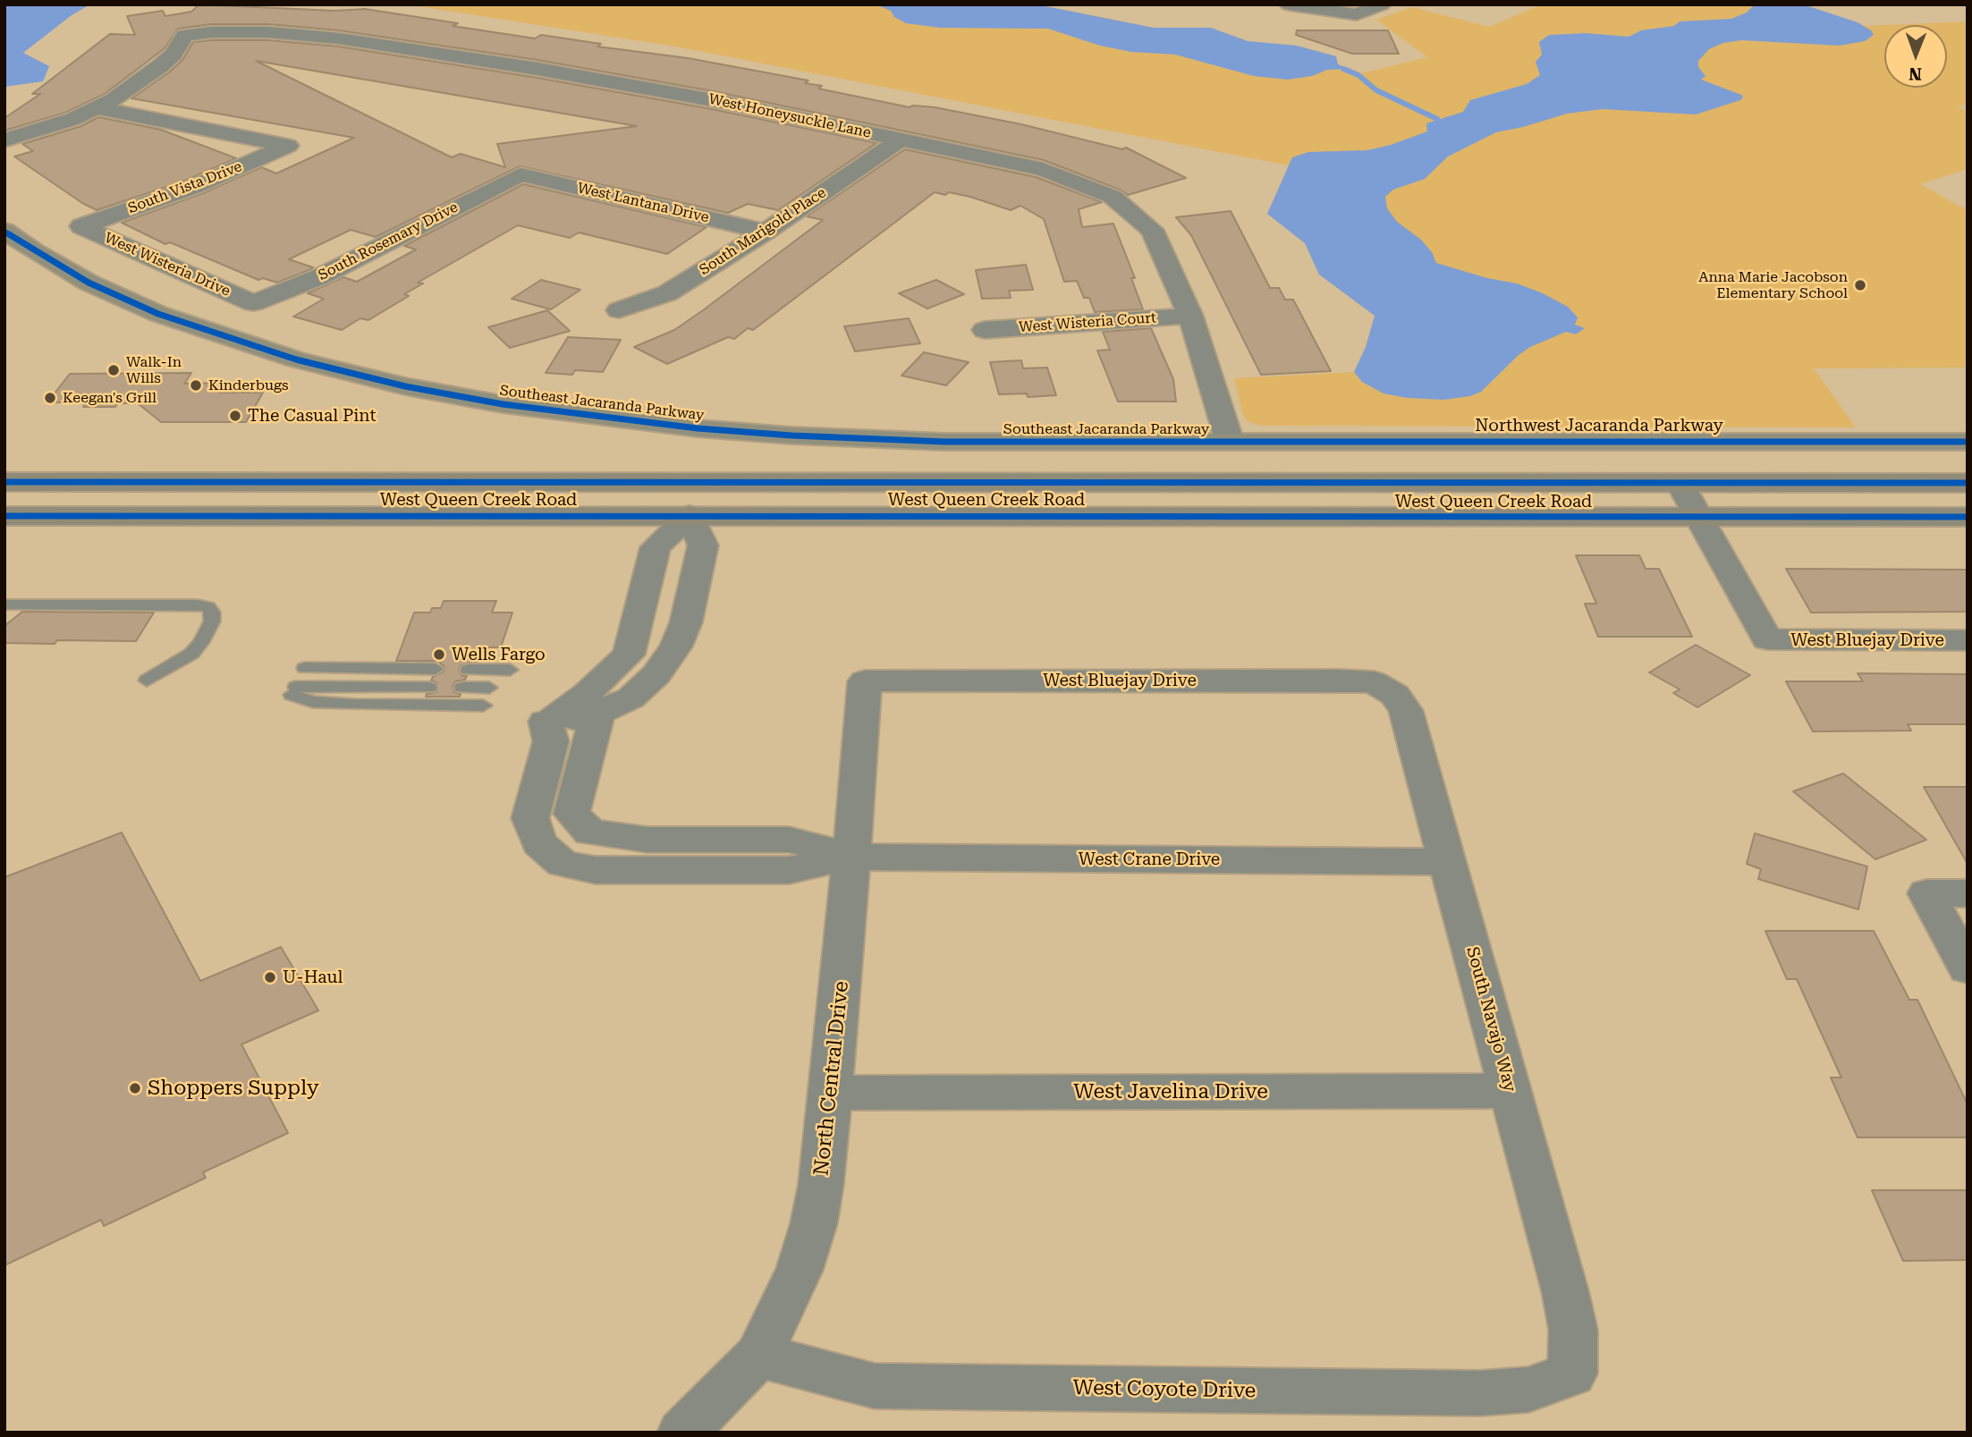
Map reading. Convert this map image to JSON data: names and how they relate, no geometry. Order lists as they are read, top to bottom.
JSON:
{
  "streets": {
    "main road": ["West Queen Creek Road"],
    "street": [
      "West Honeysuckle Lane",
      "South Vista Drive",
      "West Lantana Drive",
      "South Marigold Place",
      "South Rosemary Drive",
      "West Wisteria Drive",
      "West Wisteria Court",
      "Southeast Jacaranda Parkway",
      "Northwest Jacaranda Parkway",
      "West Bluejay Drive",
      "West Crane Drive",
      "South Navajo Way",
      "North Central Drive",
      "West Javelina Drive",
      "West Coyote Drive"
    ]
  },
  "crossings": [
    ["West Honeysuckle Lane", "South Vista Drive"],
    ["West Honeysuckle Lane", "South Marigold Place"],
    ["West Honeysuckle Lane", "West Wisteria Court"],
    ["West Honeysuckle Lane", "Southeast Jacaranda Parkway"],
    ["West Honeysuckle Lane", "Northwest Jacaranda Parkway"],
    ["South Vista Drive", "West Wisteria Drive"],
    ["West Lantana Drive", "South Marigold Place"],
    ["West Lantana Drive", "South Rosemary Drive"],
    ["South Rosemary Drive", "West Wisteria Drive"],
    ["Southeast Jacaranda Parkway", "Northwest Jacaranda Parkway"],
    ["West Queen Creek Road", "West Bluejay Drive"],
    ["West Bluejay Drive", "South Navajo Way"],
    ["West Bluejay Drive", "North Central Drive"],
    ["West Crane Drive", "South Navajo Way"],
    ["West Crane Drive", "North Central Drive"],
    ["South Navajo Way", "West Javelina Drive"],
    ["South Navajo Way", "West Coyote Drive"],
    ["North Central Drive", "West Javelina Drive"],
    ["North Central Drive", "West Coyote Drive"]
  ],
  "places": [
    "Anna Marie Jacobson Elementary School",
    "Walk-In Wills",
    "Kinderbugs",
    "Keegan's Grill",
    "The Casual Pint",
    "Wells Fargo",
    "U-Haul",
    "Shoppers Supply"
  ],
  "north": "bottom"
}
